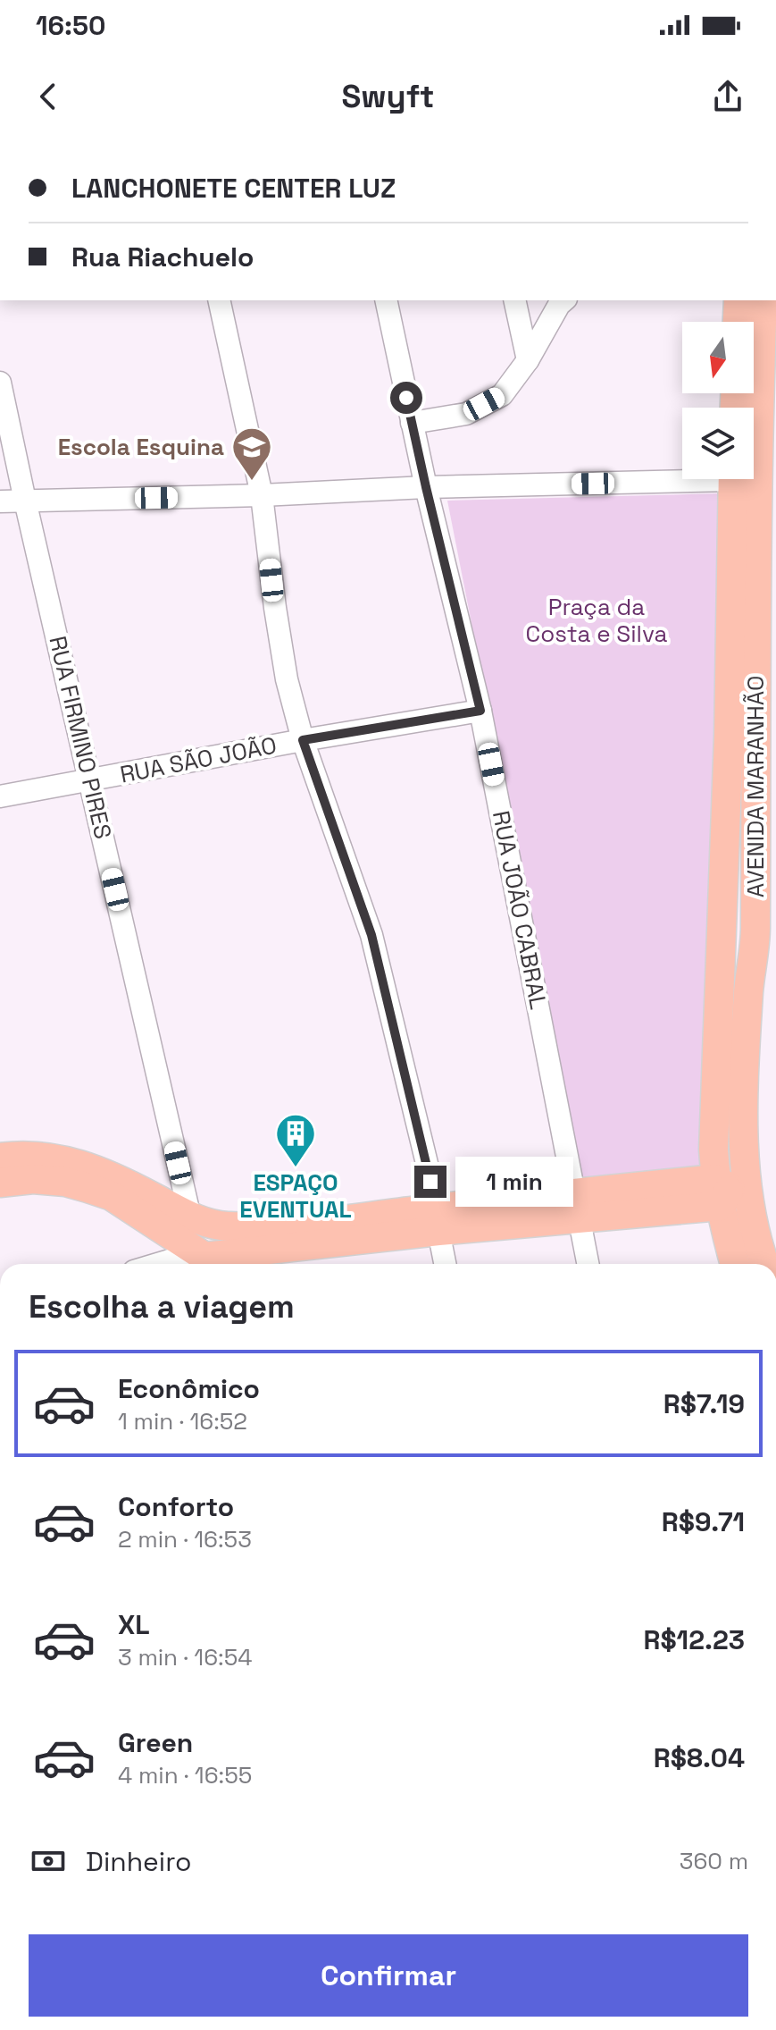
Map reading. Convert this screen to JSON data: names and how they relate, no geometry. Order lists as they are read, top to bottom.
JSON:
{
  "streets": {
    "main road": ["AVENIDA MARANHÃO"],
    "street": ["RUA FIRMINO PIRES", "RUA SÃO JOÃO", "RUA JOÃO CABRAL"]
  },
  "crossings": [
    ["RUA FIRMINO PIRES", "RUA SÃO JOÃO"],
    ["RUA SÃO JOÃO", "RUA JOÃO CABRAL"]
  ],
  "parks": ["Praça da Costa e Silva"],
  "places": {
    "school or university": ["Escola Esquina"],
    "building": ["ESPAÇO EVENTUAL"]
  },
  "north": "bottom",
  "page": {
    "status": "16:50",
    "header": "Swyft",
    "banner": ["LANCHONETE CENTER LUZ", "Rua Riachuelo"],
    "bubble": "1 min",
    "heading": "Escolha a viagem",
    "list": [
      {
        "name": "Econômico",
        "note": "1 min · 16:52",
        "value": "R$7.19"
      },
      {
        "name": "Conforto",
        "note": "2 min · 16:53",
        "value": "R$9.71"
      },
      {
        "name": "XL",
        "note": "3 min · 16:54",
        "value": "R$12.23"
      },
      {
        "name": "Green",
        "note": "4 min · 16:55",
        "value": "R$8.04"
      }
    ],
    "pay": ["Dinheiro", "360 m"],
    "buttons": "Confirmar"
  }
}
